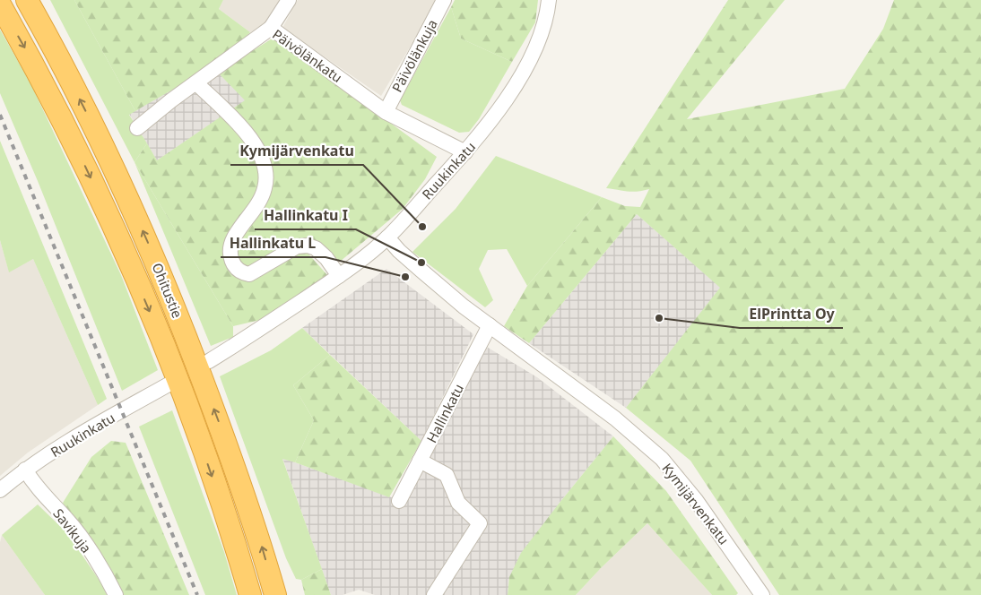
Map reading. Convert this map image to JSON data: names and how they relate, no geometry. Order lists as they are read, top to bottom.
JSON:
{
  "streets": {
    "highway": ["Ohitustie"],
    "street": [
      "Päivölänkatu",
      "Päivölänkuja",
      "Ruukinkatu",
      "Hallinkatu",
      "Kymijärvenkatu",
      "Savikuja"
    ]
  },
  "crossings": [
    ["Päivölänkatu", "Päivölänkuja"],
    ["Päivölänkatu", "Ruukinkatu"],
    ["Ruukinkatu", "Kymijärvenkatu"],
    ["Ruukinkatu", "Savikuja"],
    ["Hallinkatu", "Kymijärvenkatu"]
  ],
  "places": [
    "Kymijärvenkatu",
    "Hallinkatu I",
    "Hallinkatu L",
    "ElPrintta Oy"
  ]
}
